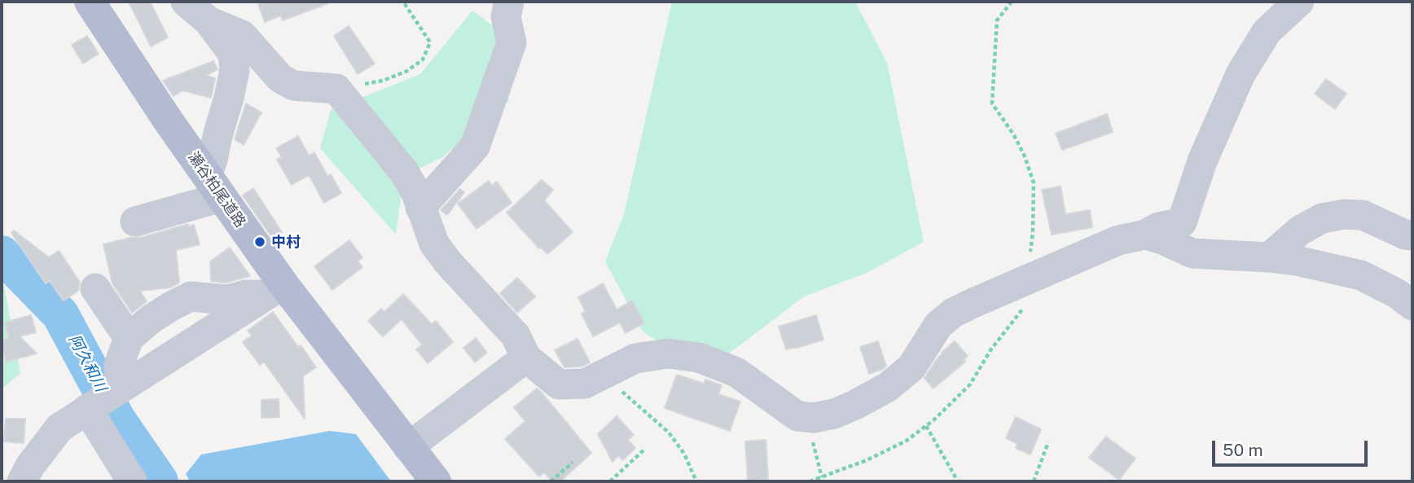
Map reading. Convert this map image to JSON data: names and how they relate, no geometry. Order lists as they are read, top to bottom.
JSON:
{
  "streets": {
    "main road": ["瀬谷柏尾道路"]
  },
  "water": ["阿久和川"],
  "places": ["中村"],
  "scale_bar": "50 m"
}
